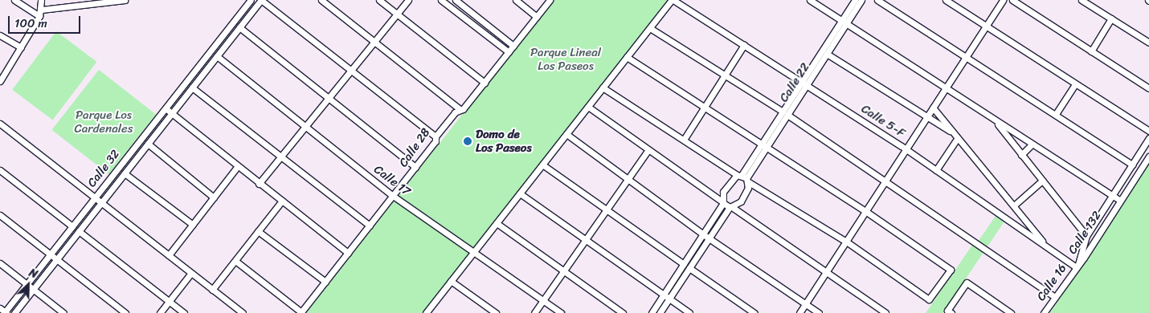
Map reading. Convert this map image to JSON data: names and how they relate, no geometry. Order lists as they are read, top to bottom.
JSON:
{
  "streets": {
    "street": [
      "Calle 22",
      "Calle 5-F",
      "Calle 28",
      "Calle 32",
      "Calle 17",
      "Calle 132",
      "Calle 16"
    ]
  },
  "crossings": [
    ["Calle 22", "Calle 5-F"],
    ["Calle 5-F", "Calle 132"],
    ["Calle 5-F", "Calle 16"],
    ["Calle 28", "Calle 17"],
    ["Calle 32", "Calle 17"],
    ["Calle 132", "Calle 16"]
  ],
  "parks": ["Parque Lineal Los Paseos", "Parque Los Cardenales"],
  "places": ["Domo de Los Paseos"],
  "scale_bar": "100 m",
  "north": "top right"
}
